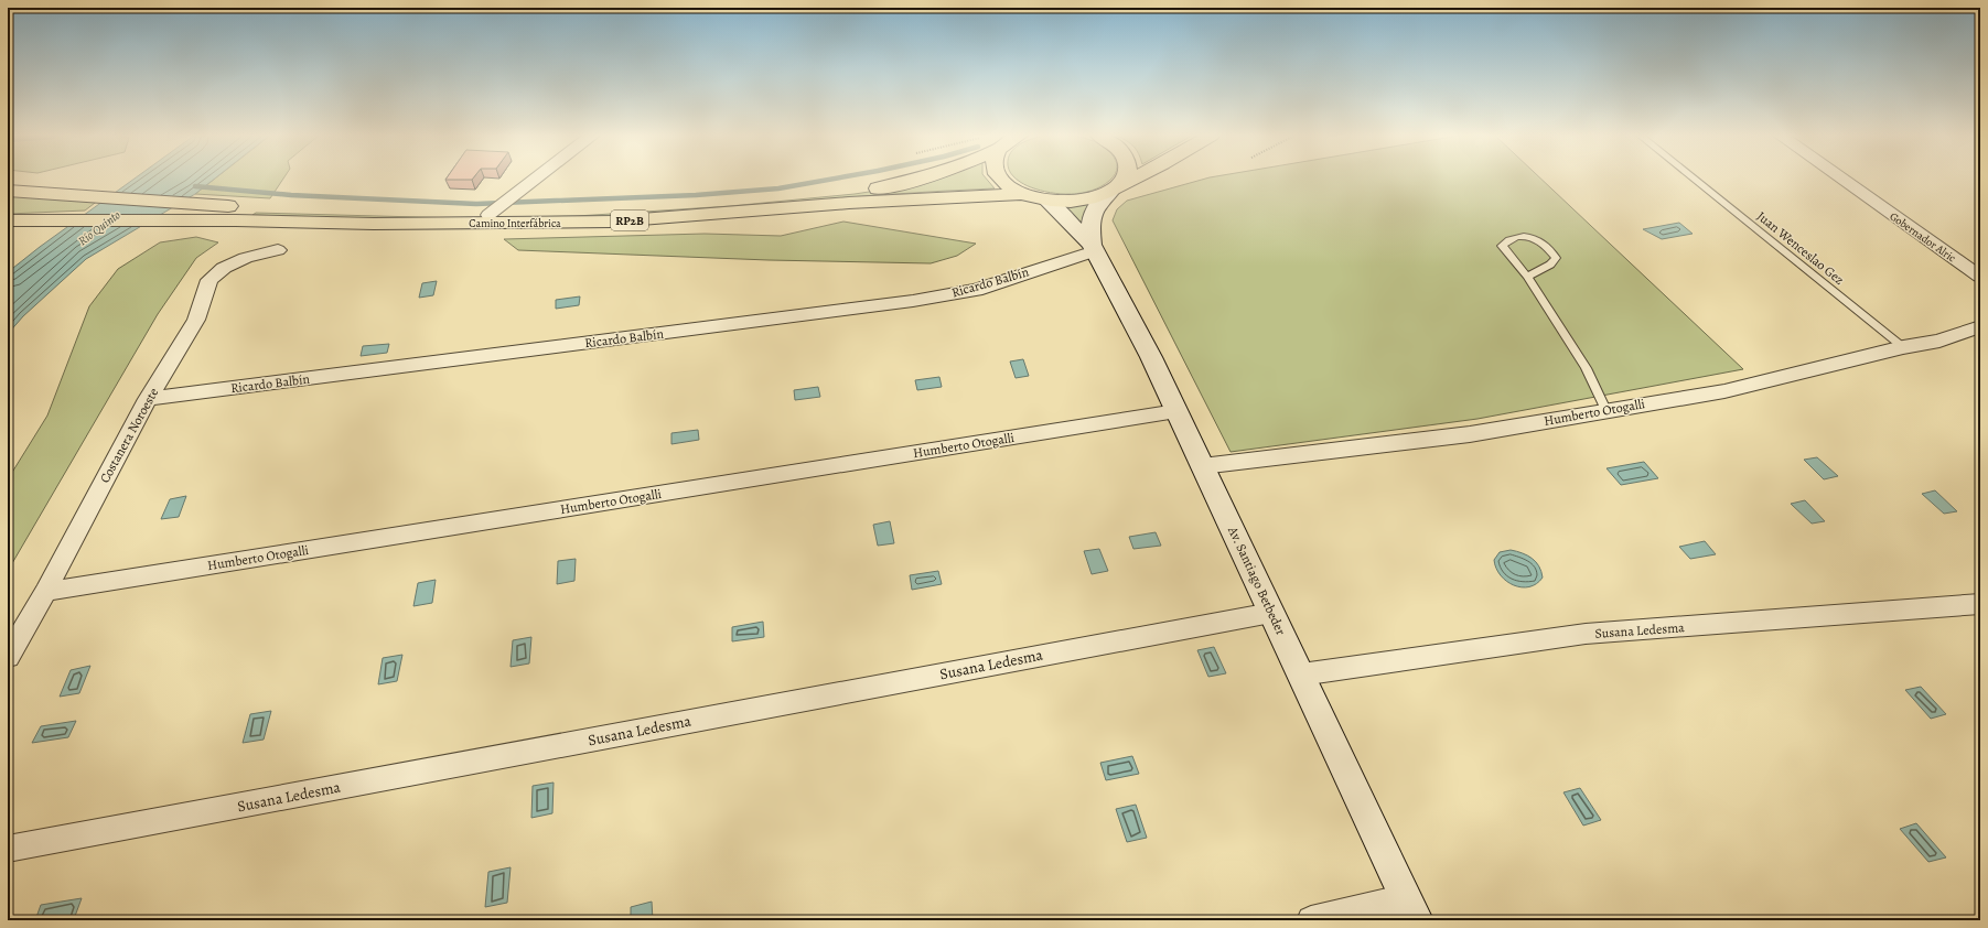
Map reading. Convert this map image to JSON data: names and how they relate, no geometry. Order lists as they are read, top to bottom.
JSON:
{
  "streets": {
    "main road": ["RP2B", "Camino Interfábrica", "Av. Santiago Betbeder"],
    "street": [
      "Gobernador Alric",
      "Ricardo Balbín",
      "Humberto Otogalli",
      "Costanera Noroeste",
      "Susana Ledesma"
    ],
    "lane": ["Juan Wenceslao Gez"]
  },
  "crossings": [
    ["Juan Wenceslao Gez", "Humberto Otogalli"],
    ["Ricardo Balbín", "Costanera Noroeste"],
    ["Ricardo Balbín", "Av. Santiago Betbeder"],
    ["Humberto Otogalli", "Costanera Noroeste"],
    ["Humberto Otogalli", "Av. Santiago Betbeder"],
    ["Av. Santiago Betbeder", "Susana Ledesma"]
  ],
  "water": ["Río Quinto"]
}
